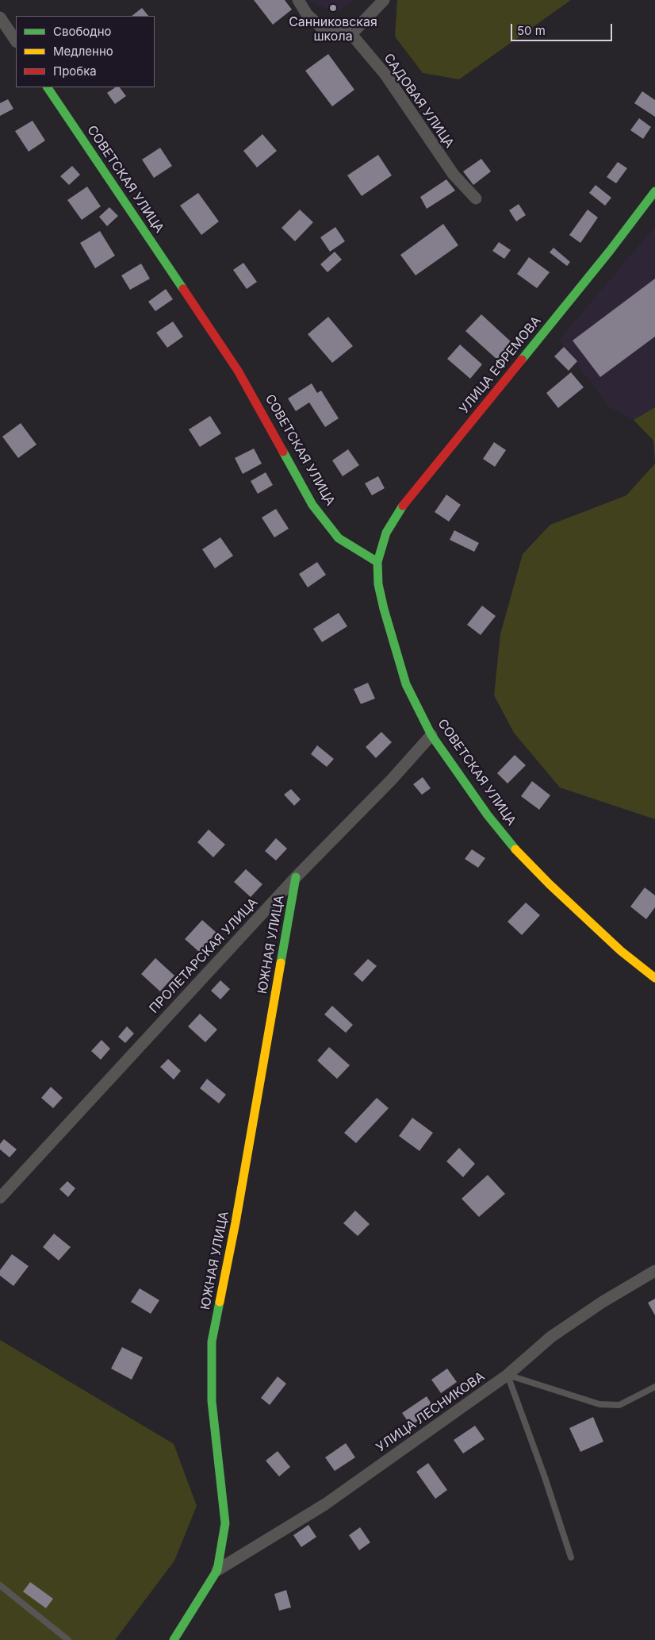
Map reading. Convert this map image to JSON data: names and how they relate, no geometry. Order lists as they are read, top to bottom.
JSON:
{
  "streets": {
    "street": [
      "САДОВАЯ УЛИЦА",
      "СОВЕТСКАЯ УЛИЦА",
      "УЛИЦА ЕФРЕМОВА",
      "ЮЖНАЯ УЛИЦА",
      "ПРОЛЕТАРСКАЯ УЛИЦА",
      "УЛИЦА ЛЕСНИКОВА"
    ]
  },
  "crossings": [
    ["СОВЕТСКАЯ УЛИЦА", "УЛИЦА ЕФРЕМОВА"],
    ["СОВЕТСКАЯ УЛИЦА", "ПРОЛЕТАРСКАЯ УЛИЦА"],
    ["ЮЖНАЯ УЛИЦА", "ПРОЛЕТАРСКАЯ УЛИЦА"],
    ["ЮЖНАЯ УЛИЦА", "УЛИЦА ЛЕСНИКОВА"]
  ],
  "places": ["Санниковская школа"],
  "legend": ["Свободно", "Медленно", "Пробка"],
  "scale_bar": "50 m"
}
